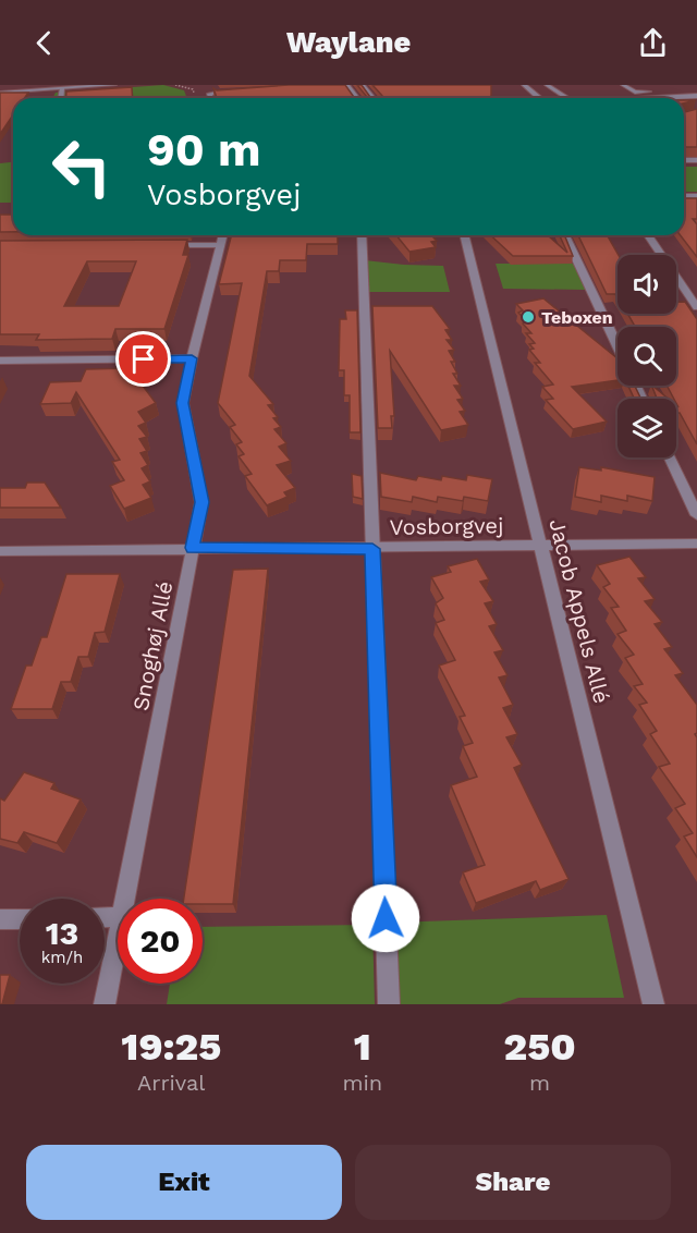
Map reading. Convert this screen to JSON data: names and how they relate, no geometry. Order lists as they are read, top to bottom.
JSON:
{
  "streets": {
    "street": ["Vosborgvej", "Jacob Appels Allé", "Snoghøj Allé"]
  },
  "crossings": [
    ["Vosborgvej", "Jacob Appels Allé"],
    ["Vosborgvej", "Snoghøj Allé"]
  ],
  "places": ["Teboxen"],
  "page": {
    "header": "Waylane",
    "turn": ["90 m", "Vosborgvej"],
    "speed": "13 km/h",
    "limit": "20",
    "eta": [
      "19:25",
      "Arrival",
      "1",
      "min",
      "250",
      "m"
    ],
    "buttons": ["Exit", "Share"]
  }
}
